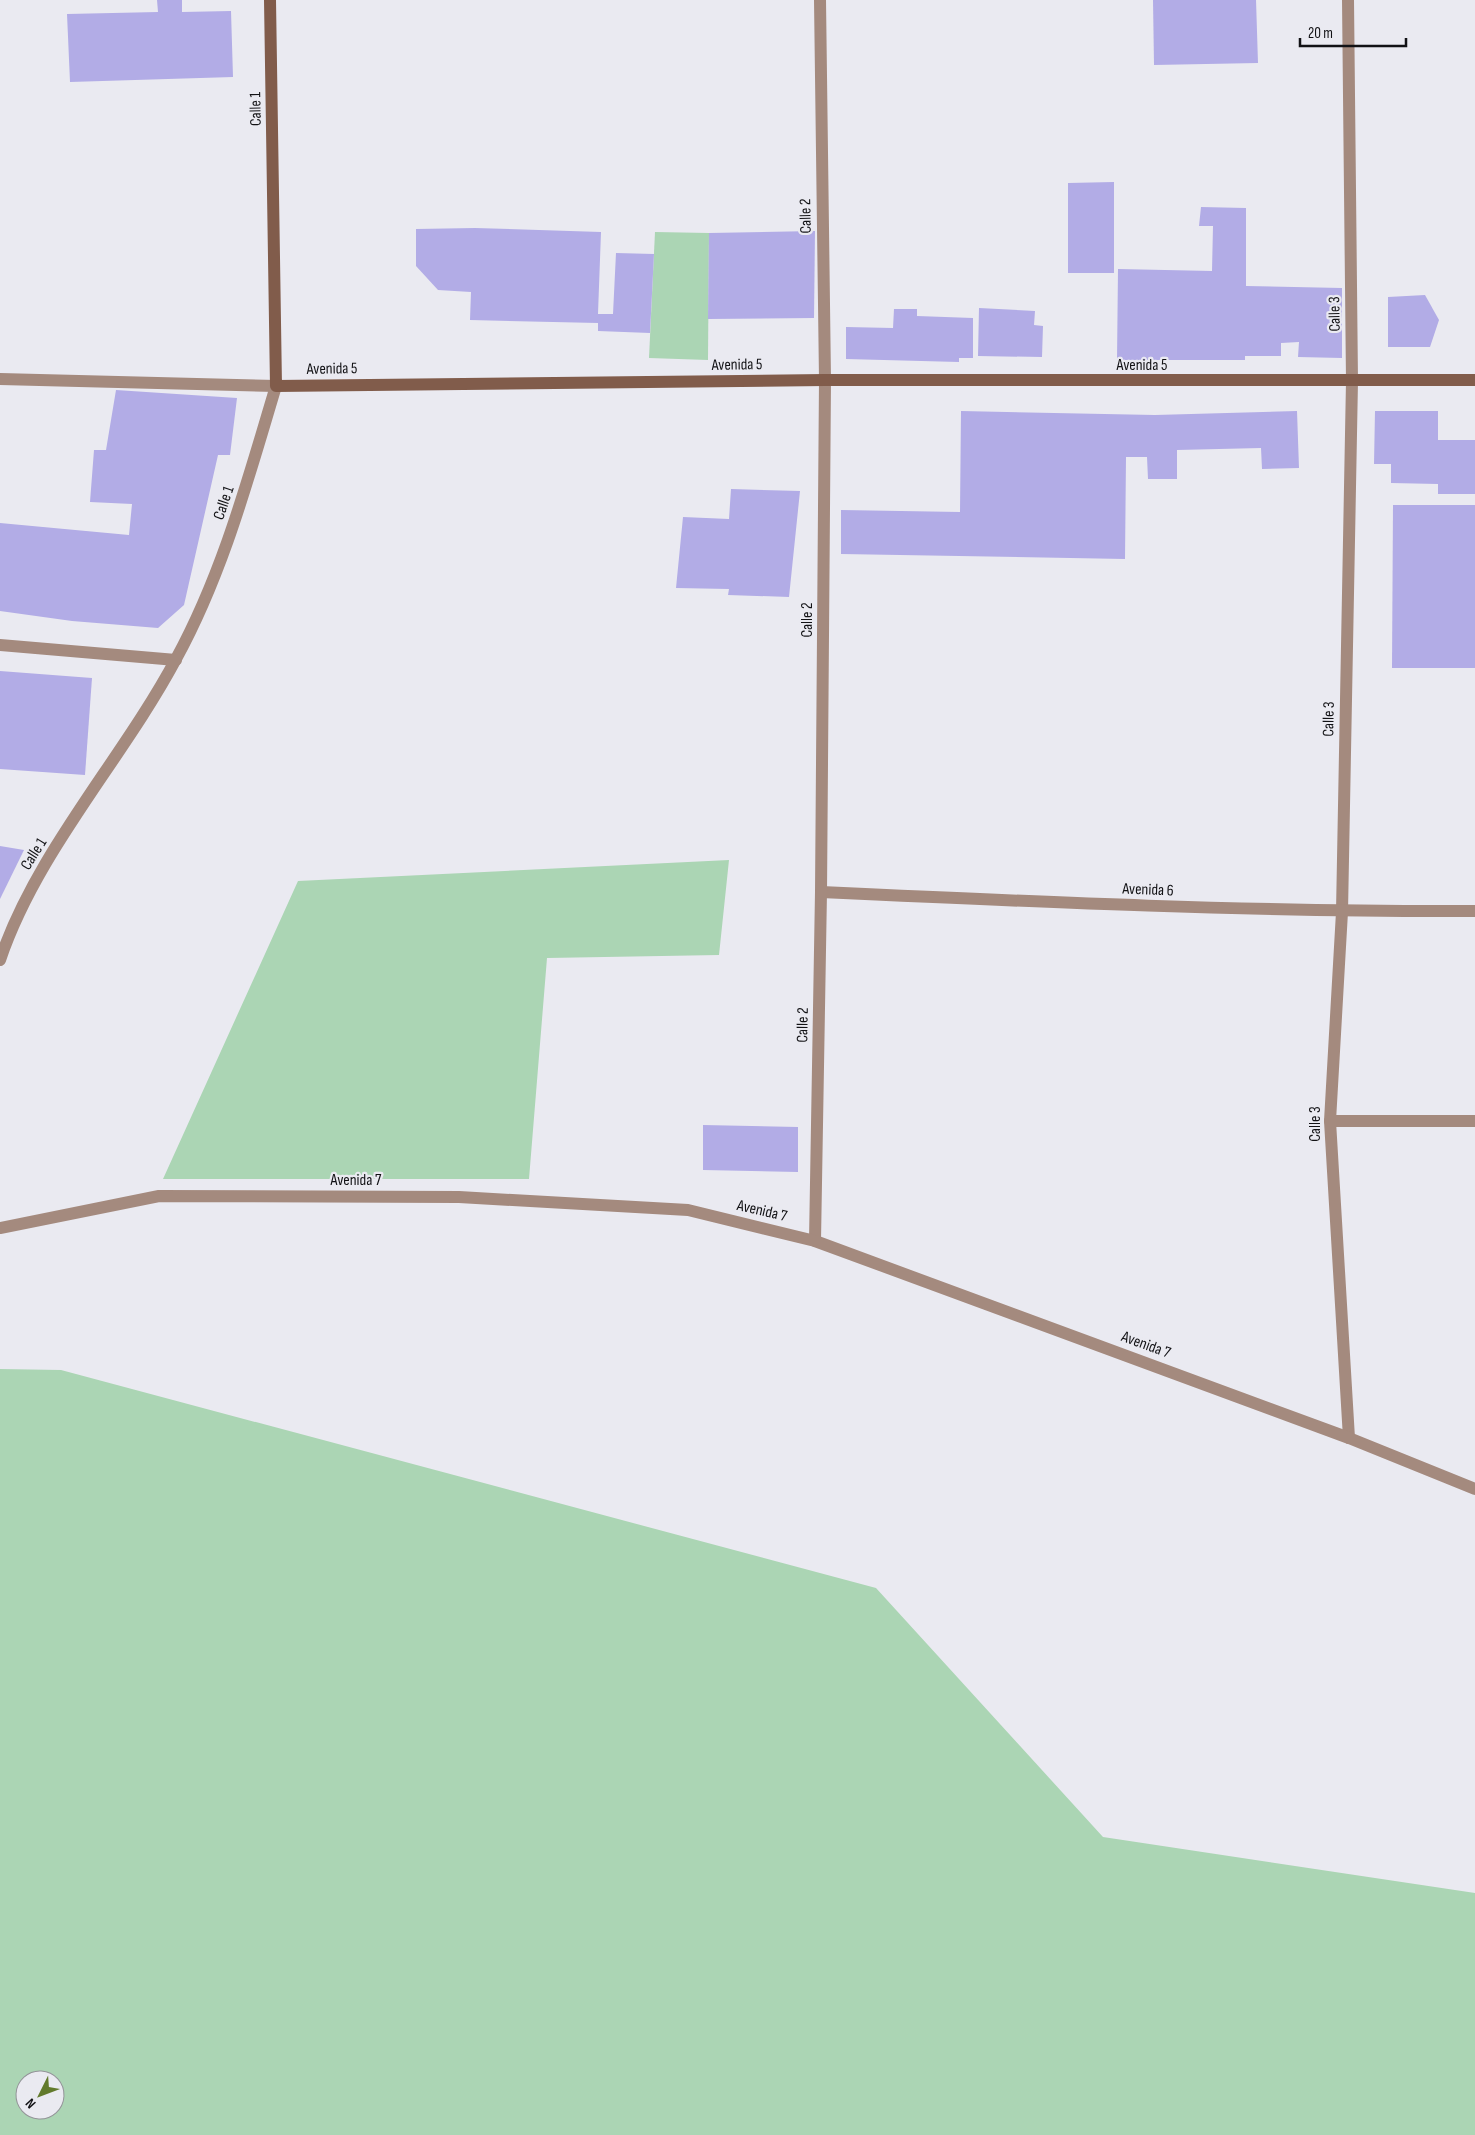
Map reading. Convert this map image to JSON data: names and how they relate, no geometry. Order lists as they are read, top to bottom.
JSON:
{
  "streets": {
    "main road": ["Calle 1", "Avenida 5"],
    "street": [
      "Calle 2",
      "Calle 3",
      "Avenida 6",
      "Avenida 7"
    ]
  },
  "crossings": [
    ["Calle 1", "Avenida 5"],
    ["Calle 2", "Avenida 5"],
    ["Calle 2", "Avenida 6"],
    ["Calle 2", "Avenida 7"],
    ["Calle 3", "Avenida 5"],
    ["Calle 3", "Avenida 6"],
    ["Calle 3", "Avenida 7"]
  ],
  "scale_bar": "20 m",
  "north": "bottom left"
}
